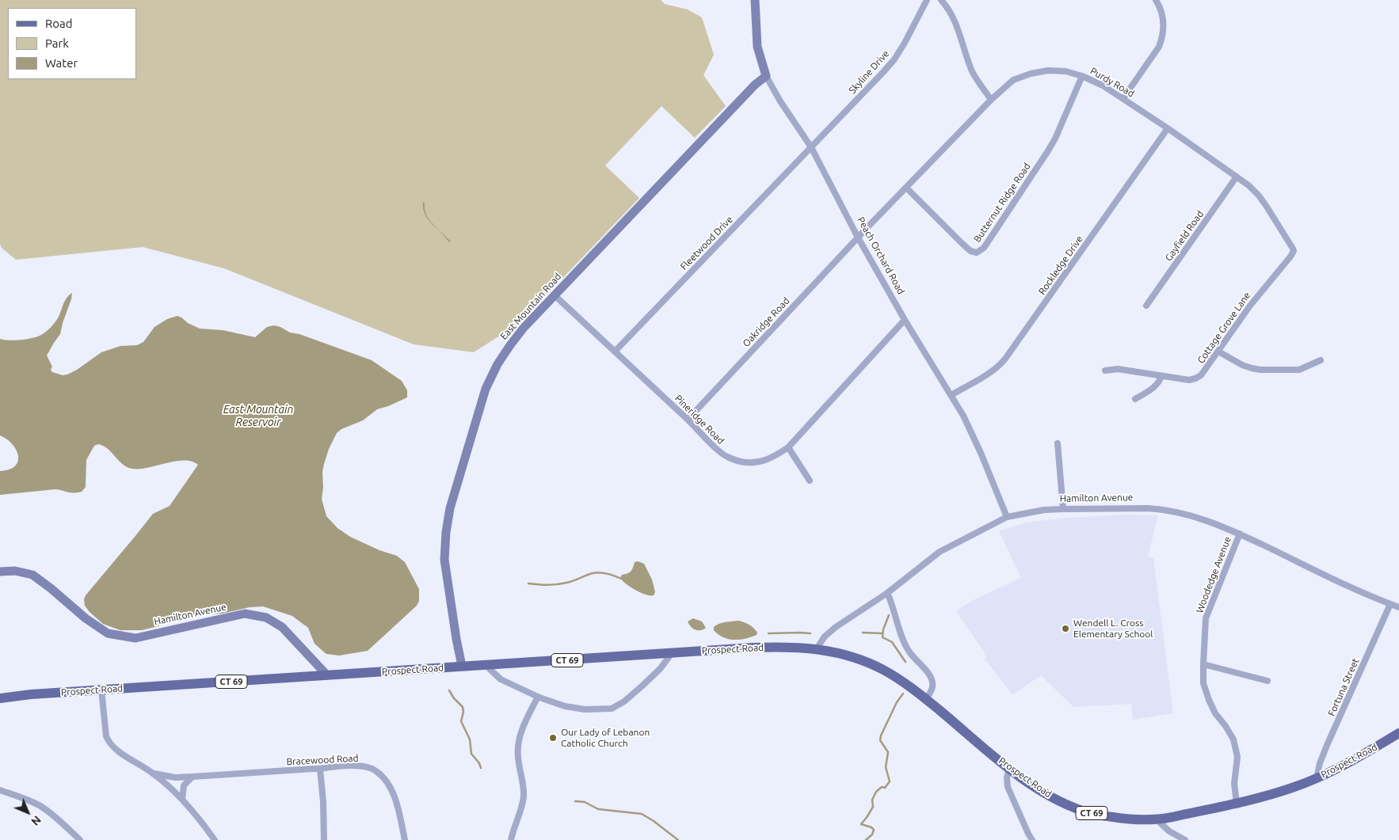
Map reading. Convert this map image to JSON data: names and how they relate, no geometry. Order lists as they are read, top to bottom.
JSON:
{
  "streets": {
    "main road": ["Prospect Road", "CT 69"],
    "street": [
      "Skyline Drive",
      "Purdy Road",
      "Butternut Ridge Road",
      "Gayfield Road",
      "Fleetwood Drive",
      "Peach Orchard Road",
      "Rockledge Drive",
      "East Mountain Road",
      "Oakridge Road",
      "Cottage Grove Lane",
      "Pineridge Road",
      "Hamilton Avenue",
      "Woodedge Avenue",
      "Fortuna Street",
      "Bracewood Road"
    ]
  },
  "crossings": [
    ["Skyline Drive", "Fleetwood Drive"],
    ["Skyline Drive", "Peach Orchard Road"],
    ["Purdy Road", "Butternut Ridge Road"],
    ["Purdy Road", "Gayfield Road"],
    ["Purdy Road", "Peach Orchard Road"],
    ["Purdy Road", "Rockledge Drive"],
    ["Purdy Road", "Oakridge Road"],
    ["Purdy Road", "Cottage Grove Lane"],
    ["Fleetwood Drive", "Peach Orchard Road"],
    ["Fleetwood Drive", "Pineridge Road"],
    ["Peach Orchard Road", "Rockledge Drive"],
    ["Peach Orchard Road", "East Mountain Road"],
    ["Peach Orchard Road", "Oakridge Road"],
    ["Peach Orchard Road", "Pineridge Road"],
    ["Peach Orchard Road", "Hamilton Avenue"],
    ["East Mountain Road", "Pineridge Road"],
    ["East Mountain Road", "Prospect Road"],
    ["Oakridge Road", "Pineridge Road"],
    ["Hamilton Avenue", "Woodedge Avenue"],
    ["Hamilton Avenue", "Prospect Road"],
    ["Hamilton Avenue", "Fortuna Street"],
    ["Woodedge Avenue", "Prospect Road"],
    ["Prospect Road", "Fortuna Street"]
  ],
  "water": ["East Mountain Reservoir"],
  "places": ["Wendell L. Cross Elementary School", "Our Lady of Lebanon Catholic Church"],
  "legend": ["Road", "Park", "Water"],
  "north": "bottom right"
}
